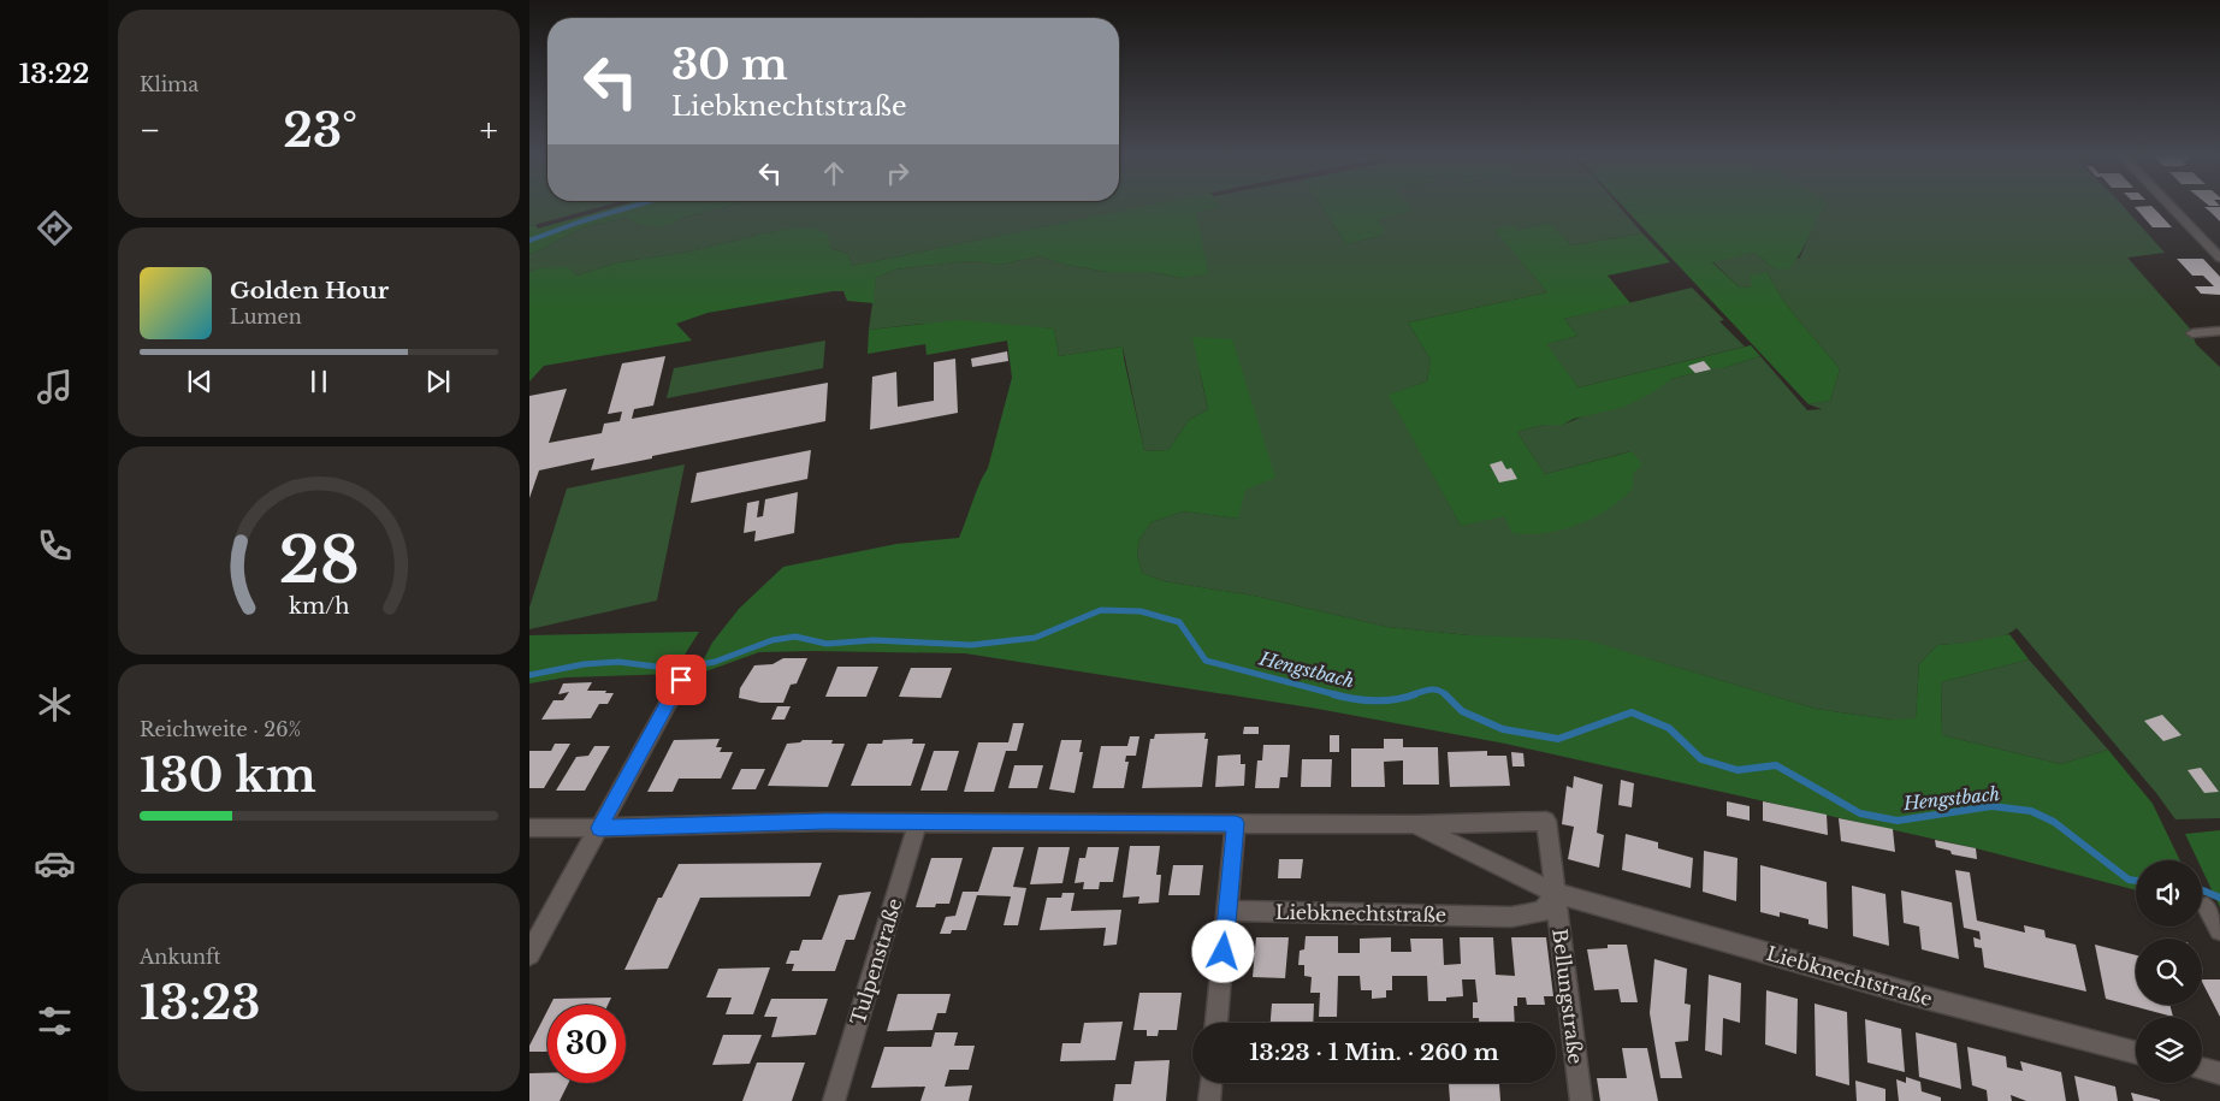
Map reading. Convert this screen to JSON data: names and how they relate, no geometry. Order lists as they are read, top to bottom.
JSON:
{
  "streets": {
    "street": ["Liebknechtstraße", "Tulpenstraße", "Bellungstraße"]
  },
  "crossings": [
    ["Liebknechtstraße", "Tulpenstraße"],
    ["Liebknechtstraße", "Bellungstraße"]
  ],
  "water": ["Hengstbach"],
  "page": {
    "tabs": "13:22",
    "tile": [
      "Klima",
      ["Reichweite · 26%", "130 km"],
      ["Ankunft", "13:23"]
    ],
    "turn": ["30 m", "Liebknechtstraße"],
    "heat": ["−", "23°", "+"],
    "song": ["Golden Hour", "Lumen"],
    "limit": "30",
    "trip": "13:23 · 1 Min. · 260 m",
    "gauge": ["28", "km/h"]
  }
}
